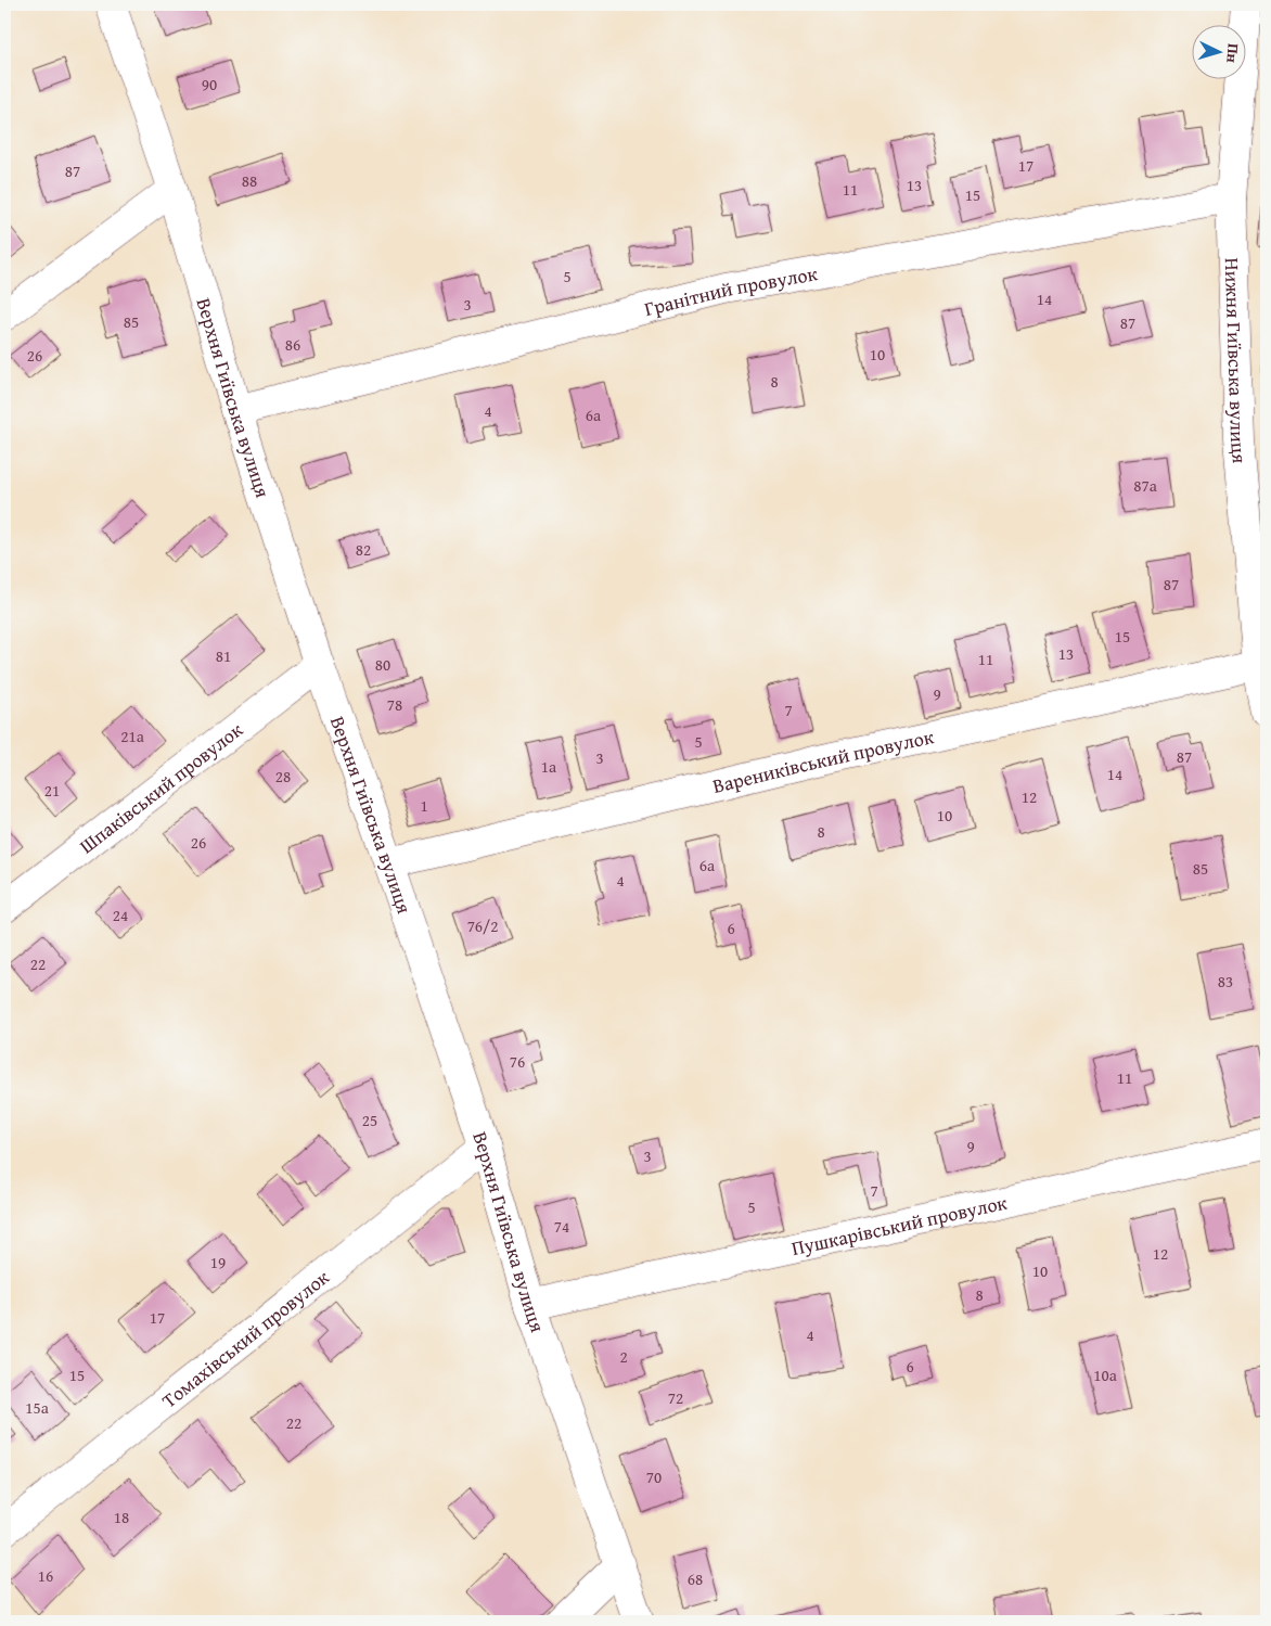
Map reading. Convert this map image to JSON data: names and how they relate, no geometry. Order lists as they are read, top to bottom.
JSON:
{
  "streets": {
    "street": [
      "Гранітний провулок",
      "Нижня Гиївська вулиця",
      "Верхня Гиївська вулиця",
      "Варениківський провулок",
      "Шпаківський провулок",
      "Пушкарівський провулок",
      "Томахівський провулок"
    ]
  },
  "crossings": [
    ["Гранітний провулок", "Нижня Гиївська вулиця"],
    ["Гранітний провулок", "Верхня Гиївська вулиця"],
    ["Нижня Гиївська вулиця", "Варениківський провулок"],
    ["Верхня Гиївська вулиця", "Варениківський провулок"],
    ["Верхня Гиївська вулиця", "Шпаківський провулок"],
    ["Верхня Гиївська вулиця", "Пушкарівський провулок"],
    ["Верхня Гиївська вулиця", "Томахівський провулок"]
  ],
  "house_numbers": [
    "90",
    "17",
    "87",
    "88",
    "13",
    "11",
    "15",
    "5",
    "14",
    "3",
    "85",
    "87",
    "86",
    "10",
    "26",
    "8",
    "4",
    "6а",
    "87а",
    "82",
    "87",
    "15",
    "13",
    "81",
    "11",
    "80",
    "9",
    "78",
    "7",
    "21а",
    "5",
    "87",
    "3",
    "1а",
    "14",
    "28",
    "21",
    "12",
    "1",
    "10",
    "8",
    "26",
    "6а",
    "85",
    "4",
    "24",
    "76/2",
    "6",
    "22",
    "83",
    "76",
    "11",
    "25",
    "9",
    "3",
    "7",
    "5",
    "74",
    "12",
    "19",
    "10",
    "8",
    "17",
    "4",
    "2",
    "6",
    "15",
    "10а",
    "72",
    "15а",
    "22",
    "70",
    "18",
    "16",
    "68"
  ],
  "north": "right"
}
